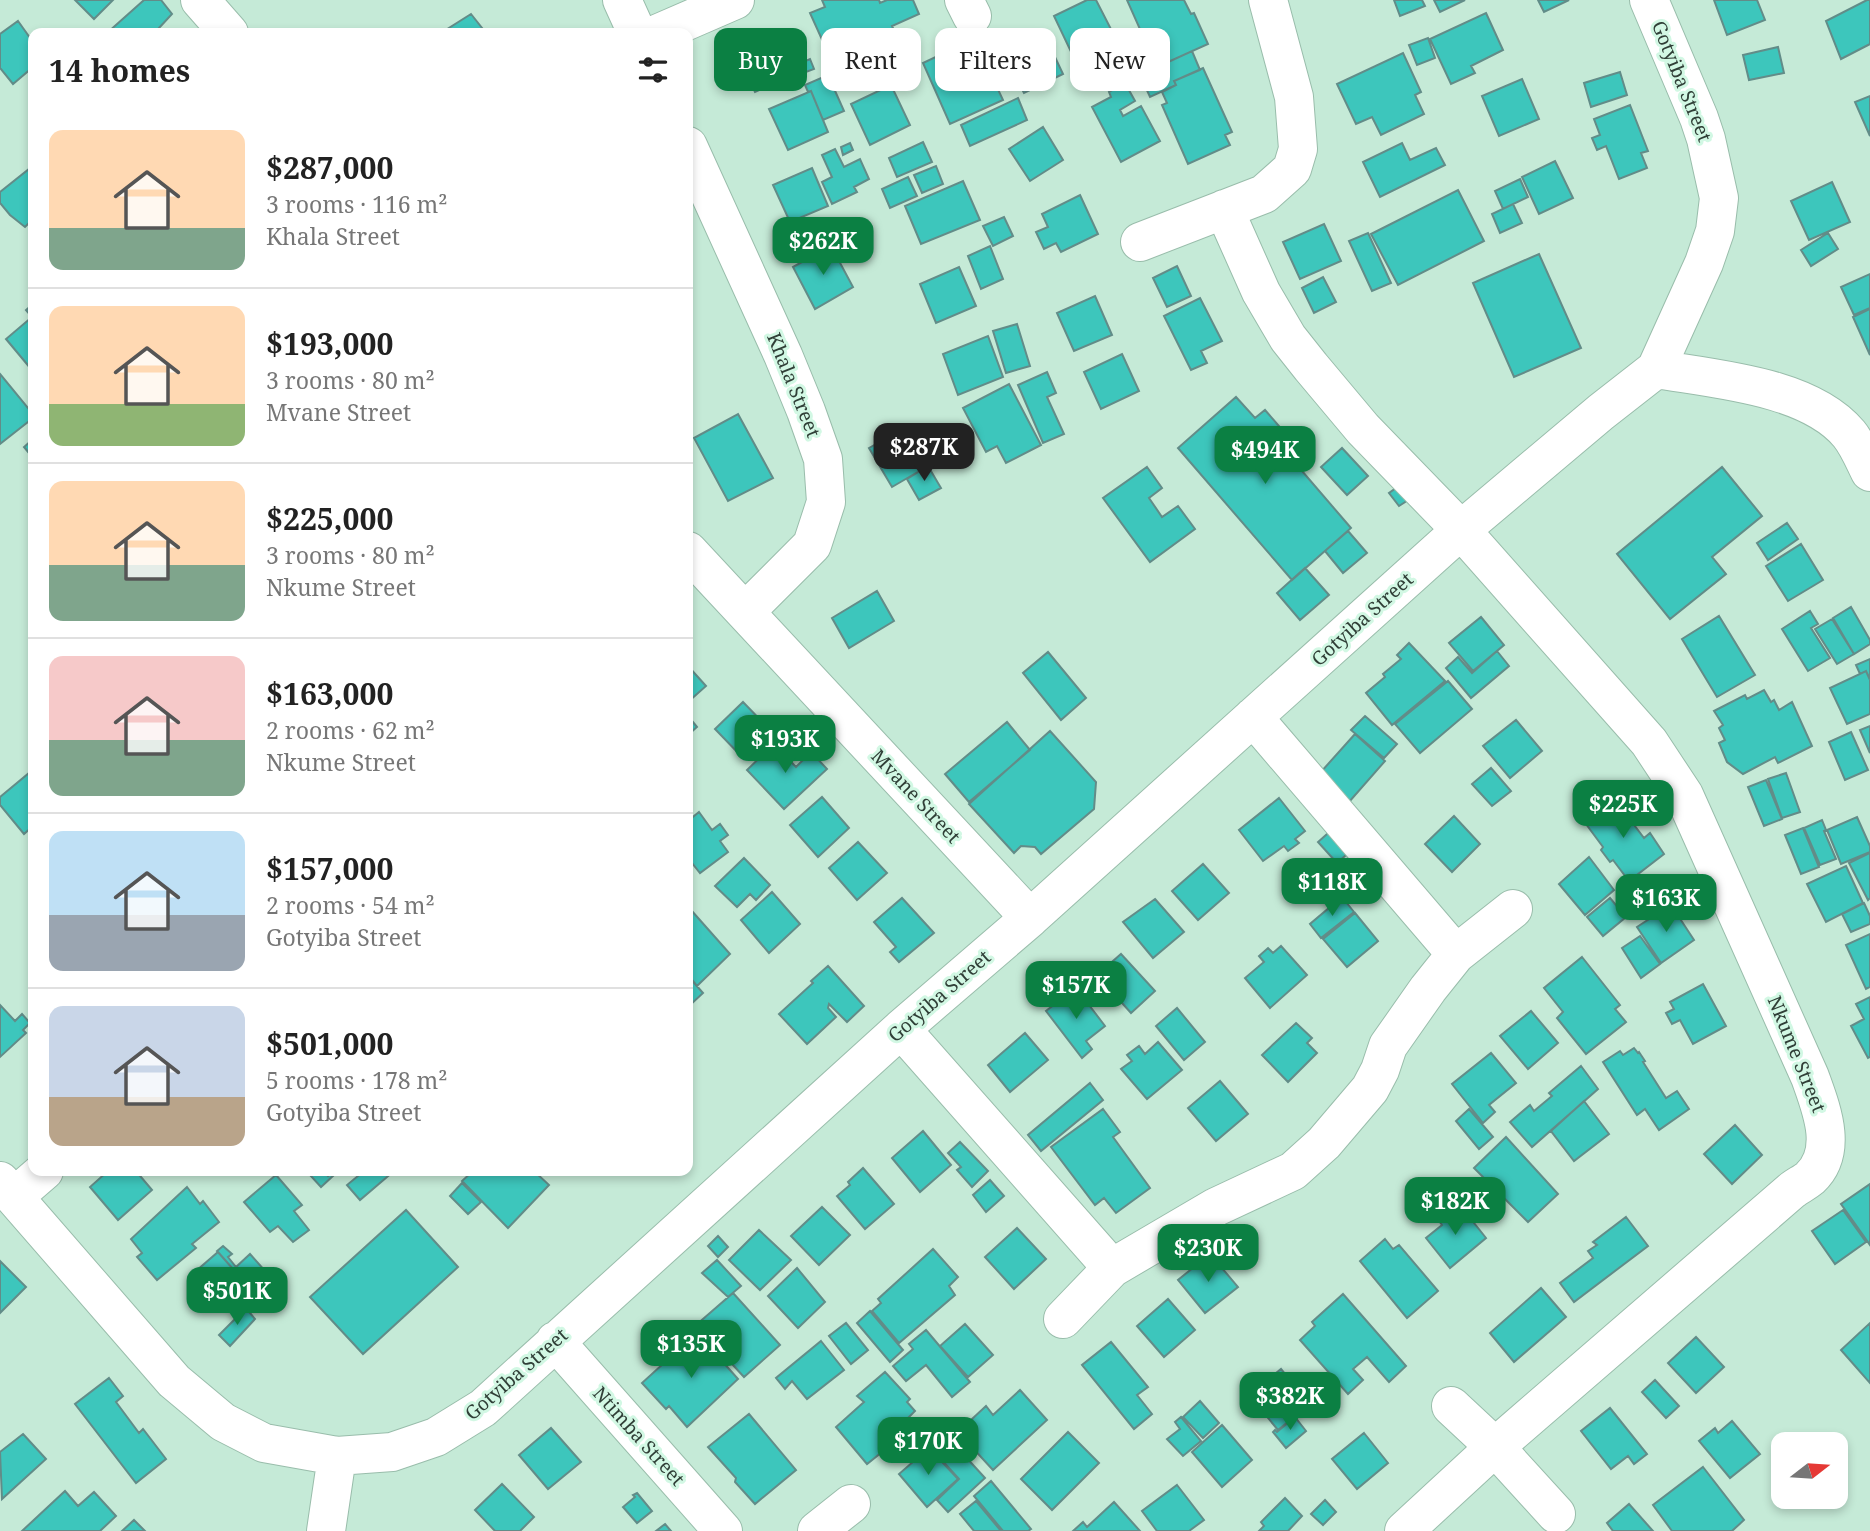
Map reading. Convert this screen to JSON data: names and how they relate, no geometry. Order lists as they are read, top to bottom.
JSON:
{
  "streets": {
    "street": [
      "Gotyiba Street",
      "Khala Street",
      "Mvane Street",
      "Nkume Street",
      "Ntimba Street"
    ]
  },
  "crossings": [
    ["Gotyiba Street", "Mvane Street"],
    ["Gotyiba Street", "Nkume Street"],
    ["Gotyiba Street", "Ntimba Street"],
    ["Khala Street", "Mvane Street"]
  ],
  "north": "right",
  "page": {
    "chip": [
      "Buy",
      "Rent",
      "Filters",
      "New"
    ],
    "heading": "14 homes",
    "list": [
      {
        "name": "$287,000",
        "note": "3 rooms · 116 m² · Khala Street"
      },
      {
        "name": "$193,000",
        "note": "3 rooms · 80 m² · Mvane Street"
      },
      {
        "name": "$225,000",
        "note": "3 rooms · 80 m² · Nkume Street"
      },
      {
        "name": "$163,000",
        "note": "2 rooms · 62 m² · Nkume Street"
      },
      {
        "name": "$157,000",
        "note": "2 rooms · 54 m² · Gotyiba Street"
      },
      {
        "name": "$501,000",
        "note": "5 rooms · 178 m² · Gotyiba Street"
      }
    ],
    "price": [
      "$262K",
      "$287K",
      "$494K",
      "$193K",
      "$225K",
      "$118K",
      "$163K",
      "$157K",
      "$182K",
      "$230K",
      "$501K",
      "$135K",
      "$382K",
      "$170K"
    ]
  }
}
